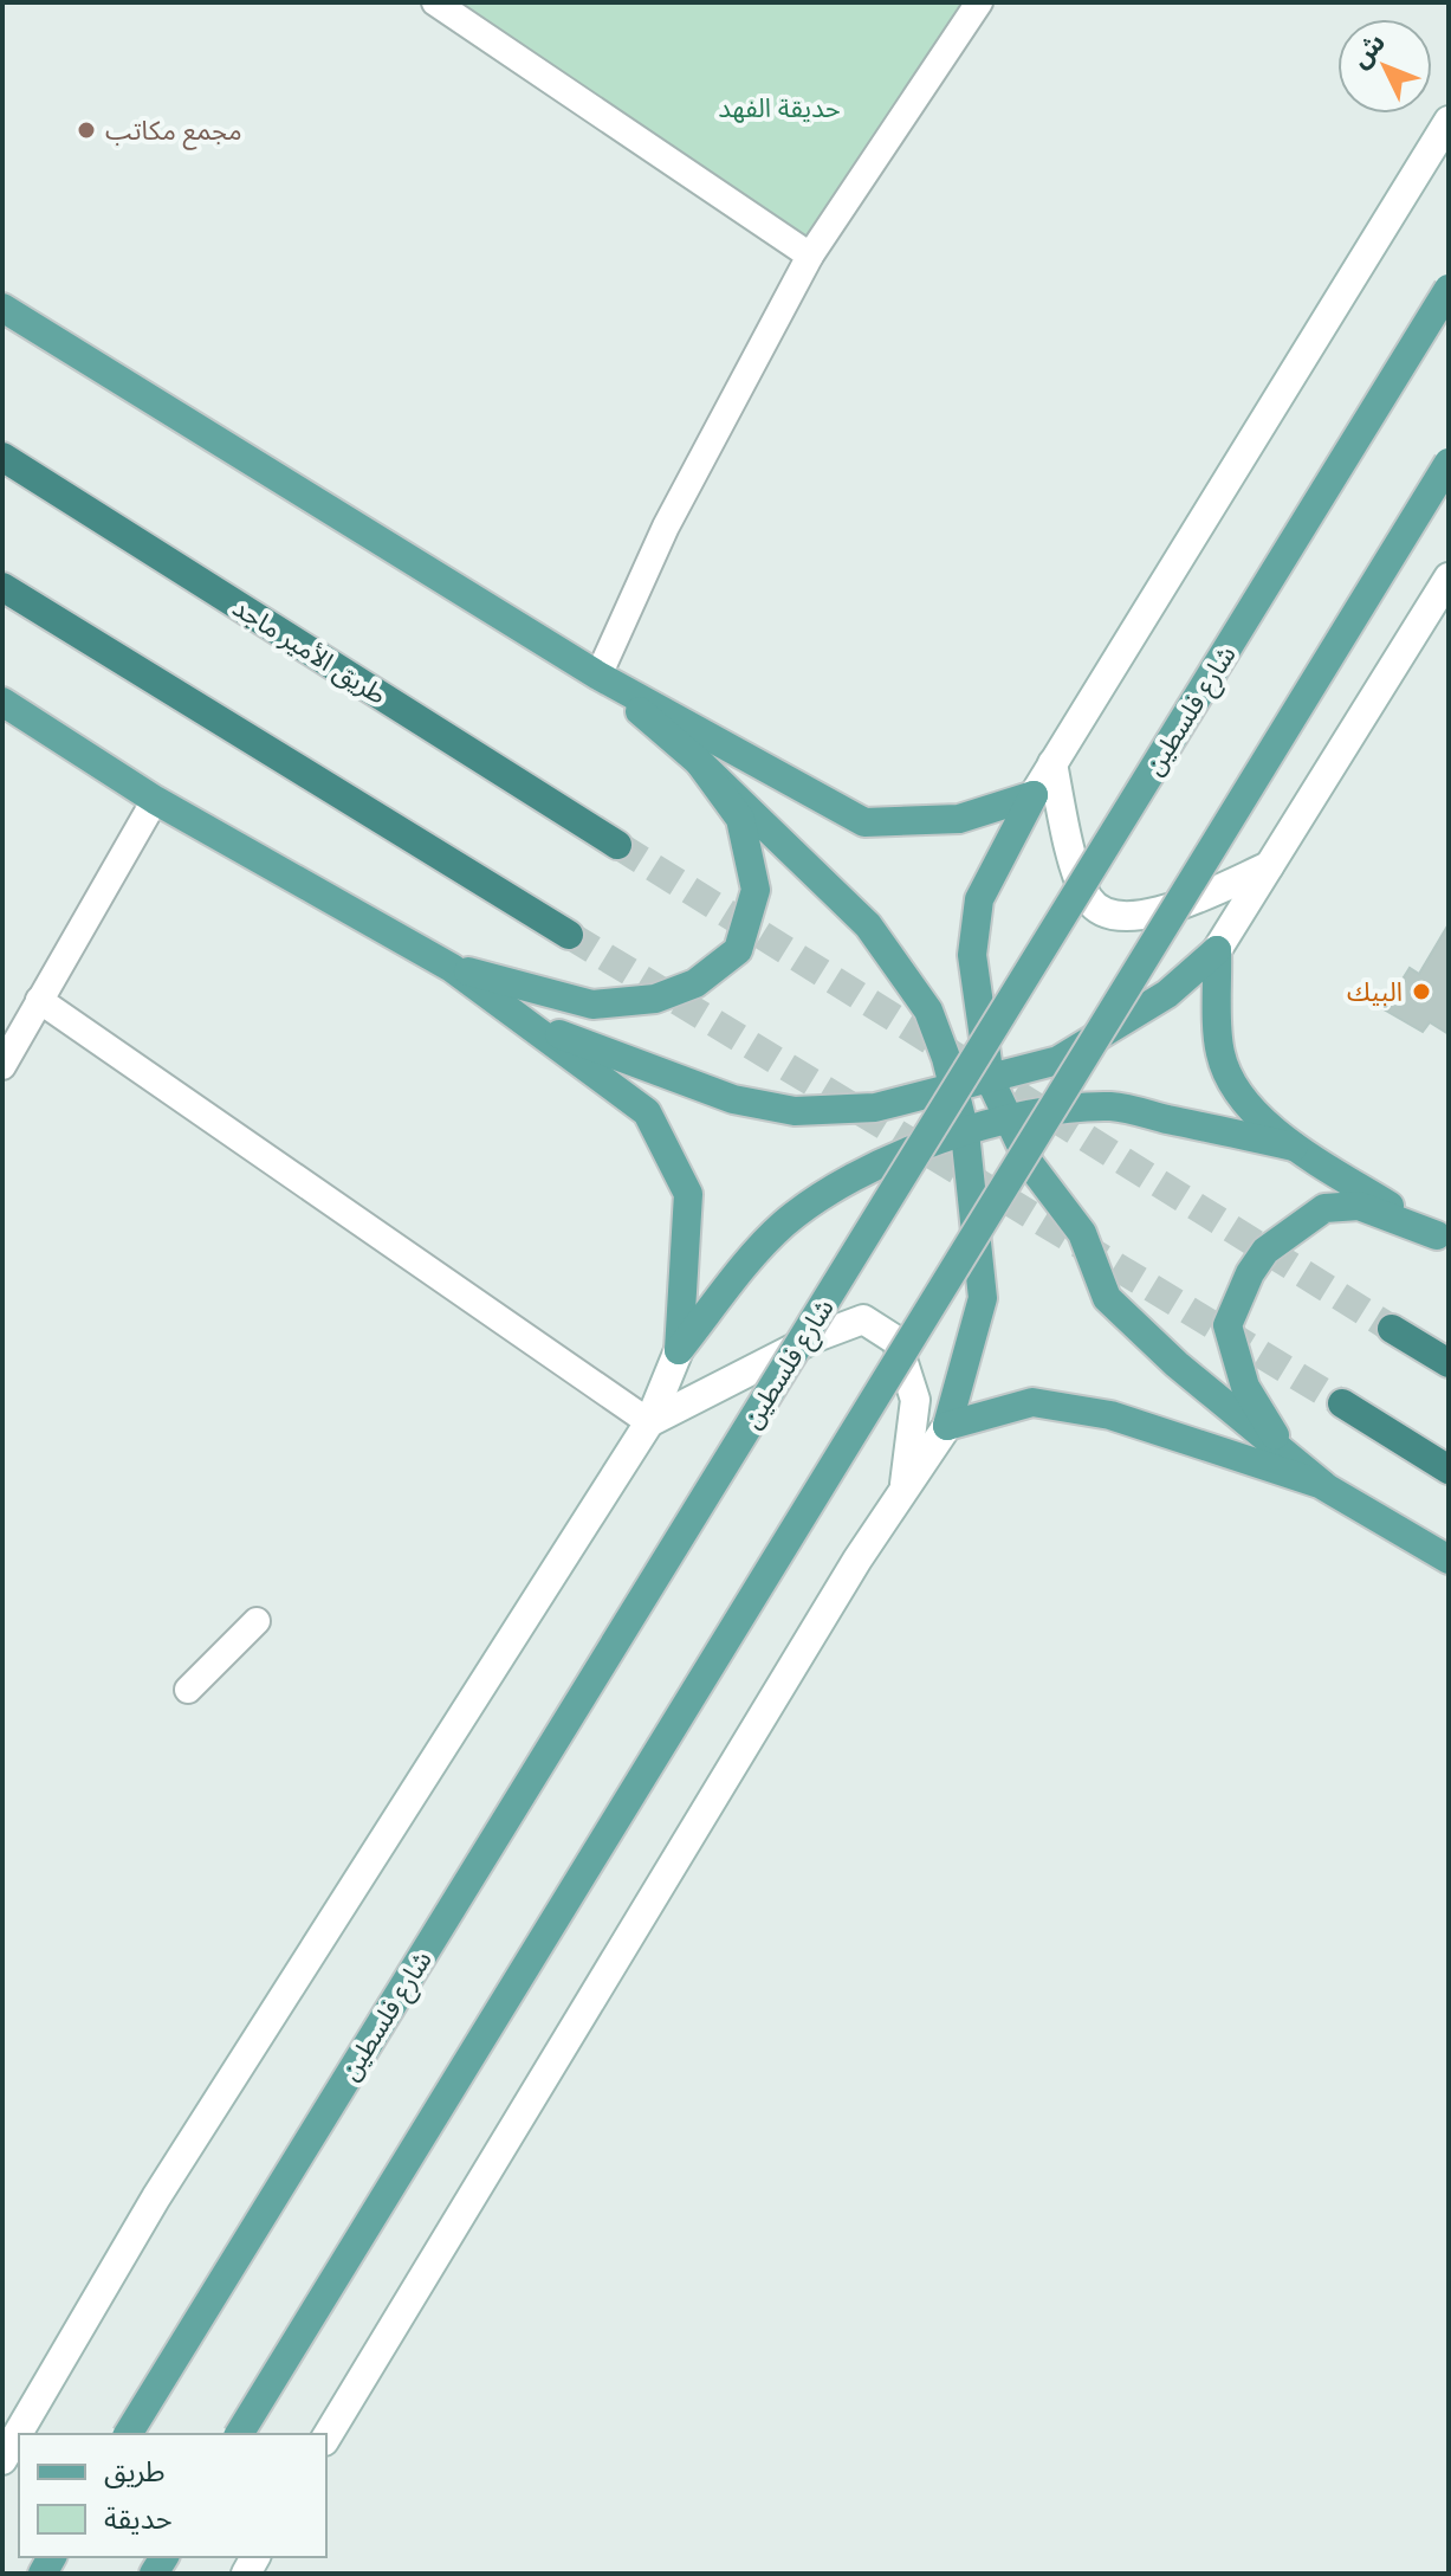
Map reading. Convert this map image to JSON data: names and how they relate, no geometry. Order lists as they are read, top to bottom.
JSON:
{
  "streets": {
    "highway": ["طريق الأمير ماجد"],
    "main road": ["شارع فلسطين"]
  },
  "parks": ["حديقة الفهد"],
  "places": ["مجمع مكاتب", "البيك"],
  "legend": ["طريق", "حديقة"],
  "north": "top left"
}
